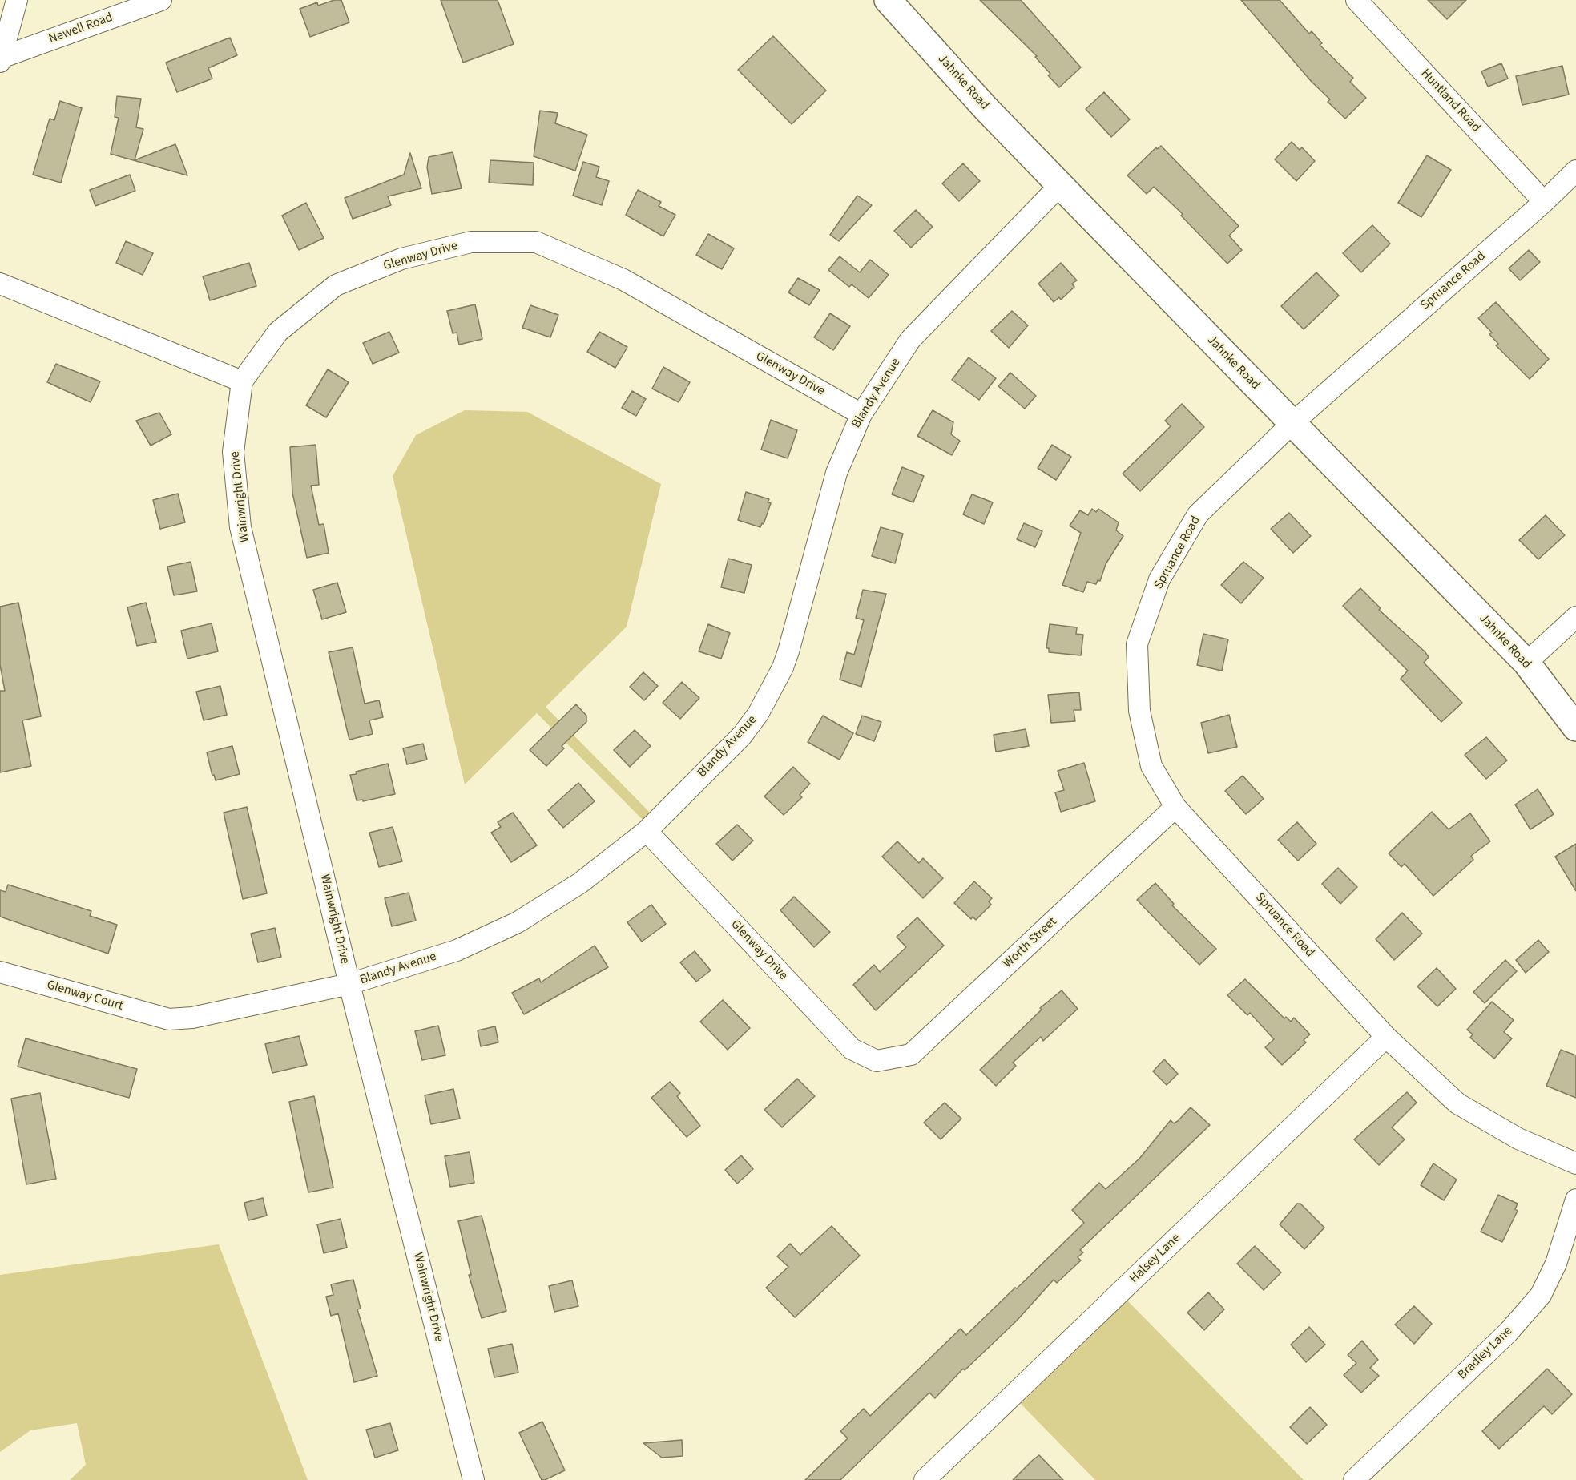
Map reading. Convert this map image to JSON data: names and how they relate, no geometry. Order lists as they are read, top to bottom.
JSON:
{
  "streets": {
    "main road": ["Jahnke Road"],
    "street": [
      "Newell Road",
      "Huntland Road",
      "Glenway Drive",
      "Spruance Road",
      "Blandy Avenue",
      "Wainwright Drive",
      "Worth Street",
      "Glenway Court",
      "Halsey Lane",
      "Bradley Lane"
    ]
  },
  "crossings": [
    ["Jahnke Road", "Spruance Road"],
    ["Jahnke Road", "Blandy Avenue"],
    ["Huntland Road", "Spruance Road"],
    ["Glenway Drive", "Blandy Avenue"],
    ["Glenway Drive", "Wainwright Drive"],
    ["Glenway Drive", "Worth Street"],
    ["Spruance Road", "Worth Street"],
    ["Spruance Road", "Halsey Lane"],
    ["Blandy Avenue", "Wainwright Drive"],
    ["Blandy Avenue", "Glenway Court"]
  ]
}
